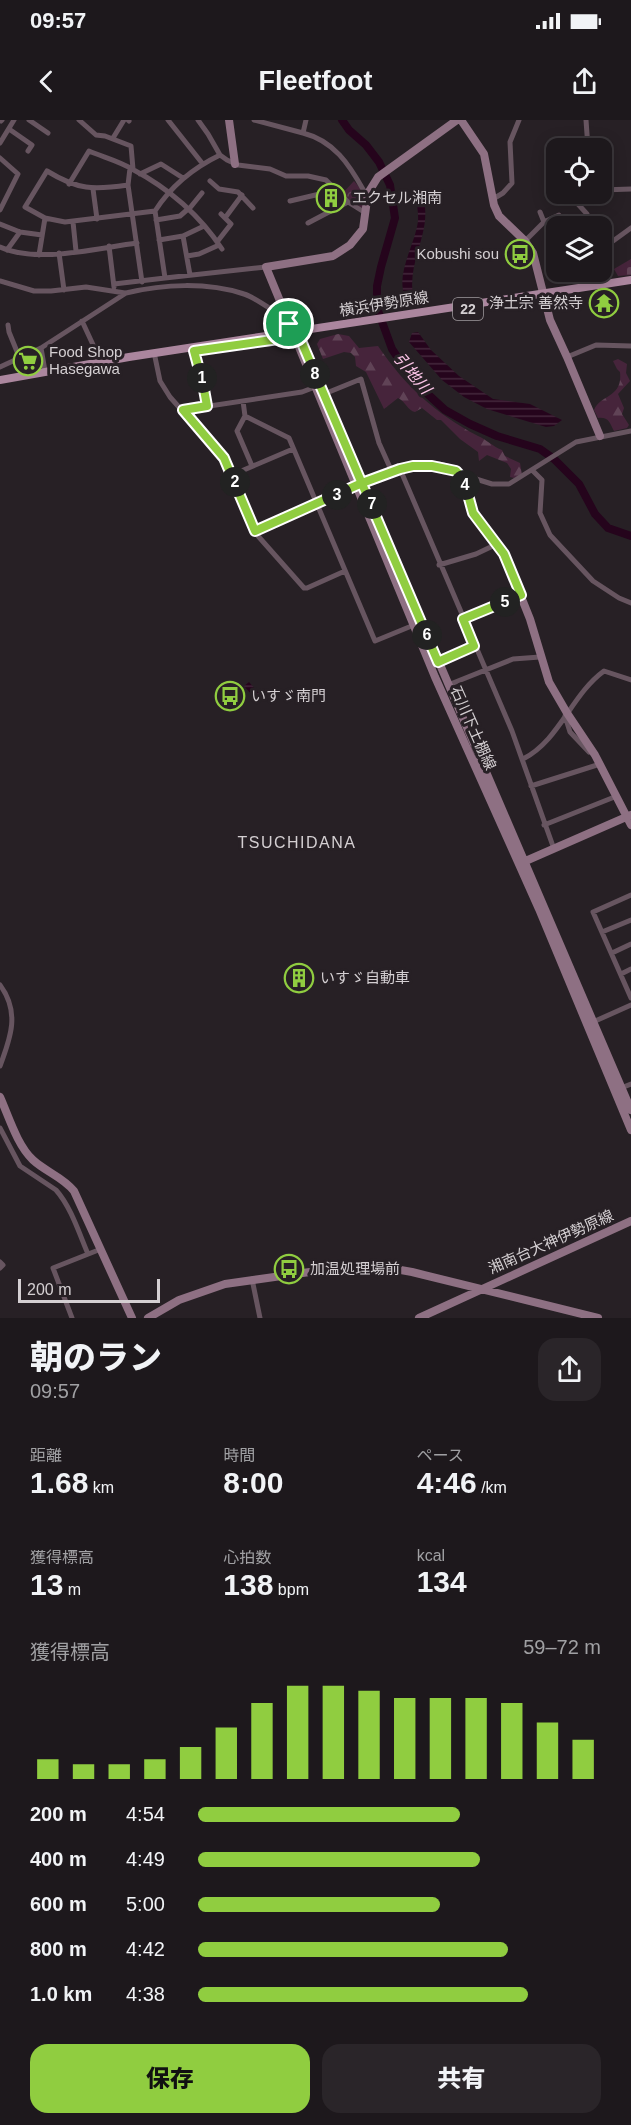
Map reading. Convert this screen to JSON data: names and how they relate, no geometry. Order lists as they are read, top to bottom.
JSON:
{
  "streets": {
    "main road": ["横浜伊勢原線", "22"],
    "street": ["石川下土棚線", "湘南台大神伊勢原線"]
  },
  "crossings": [
    ["横浜伊勢原線", "石川下土棚線"]
  ],
  "districts": ["TSUCHIDANA"],
  "water": ["引地川"],
  "places": {
    "building": ["エクセル湘南", "いすゞ自動車"],
    "bus stop": ["Kobushi sou", "いすゞ南門", "加温処理場前"],
    "temple": ["浄土宗 善然寺"],
    "supermarket": ["Food Shop Hasegawa"]
  },
  "scale_bar": "200 m",
  "page": {
    "status": "09:57",
    "header": "Fleetfoot",
    "pins": [
      "8",
      "1",
      "2",
      "4",
      "3",
      "7",
      "5",
      "6"
    ],
    "scale": "200 m",
    "heading": ["朝のラン", "09:57"],
    "stats": [
      ["距離", "1.68 km"],
      ["時間", "8:00"],
      ["ペース", "4:46 /km"],
      ["獲得標高", "13 m"],
      ["心拍数", "138 bpm"],
      ["kcal", "134"]
    ],
    "chart": ["獲得標高", "59–72 m"],
    "list": [
      {
        "name": "200 m",
        "note": "4:54"
      },
      {
        "name": "400 m",
        "note": "4:49"
      },
      {
        "name": "600 m",
        "note": "5:00"
      },
      {
        "name": "800 m",
        "note": "4:42"
      },
      {
        "name": "1.0 km",
        "note": "4:38"
      }
    ],
    "buttons": ["保存", "共有"]
  }
}
